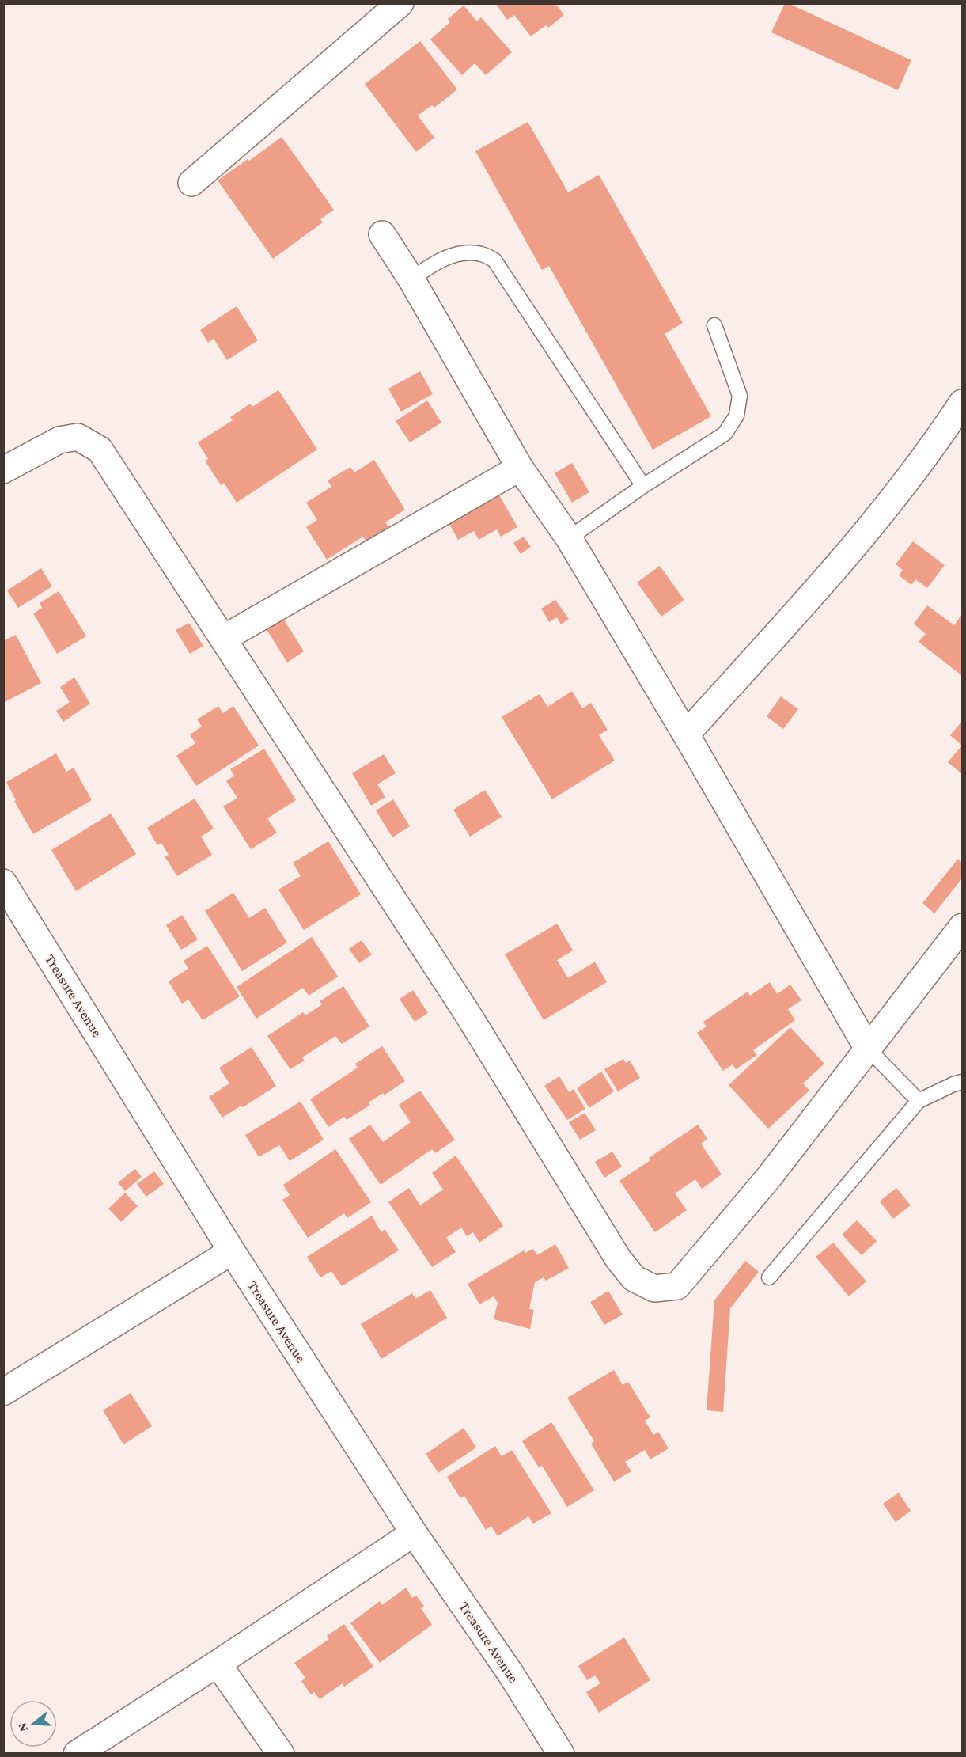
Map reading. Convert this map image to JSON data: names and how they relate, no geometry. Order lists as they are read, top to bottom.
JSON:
{
  "streets": {
    "street": ["Treasure Avenue"]
  },
  "north": "left"
}
